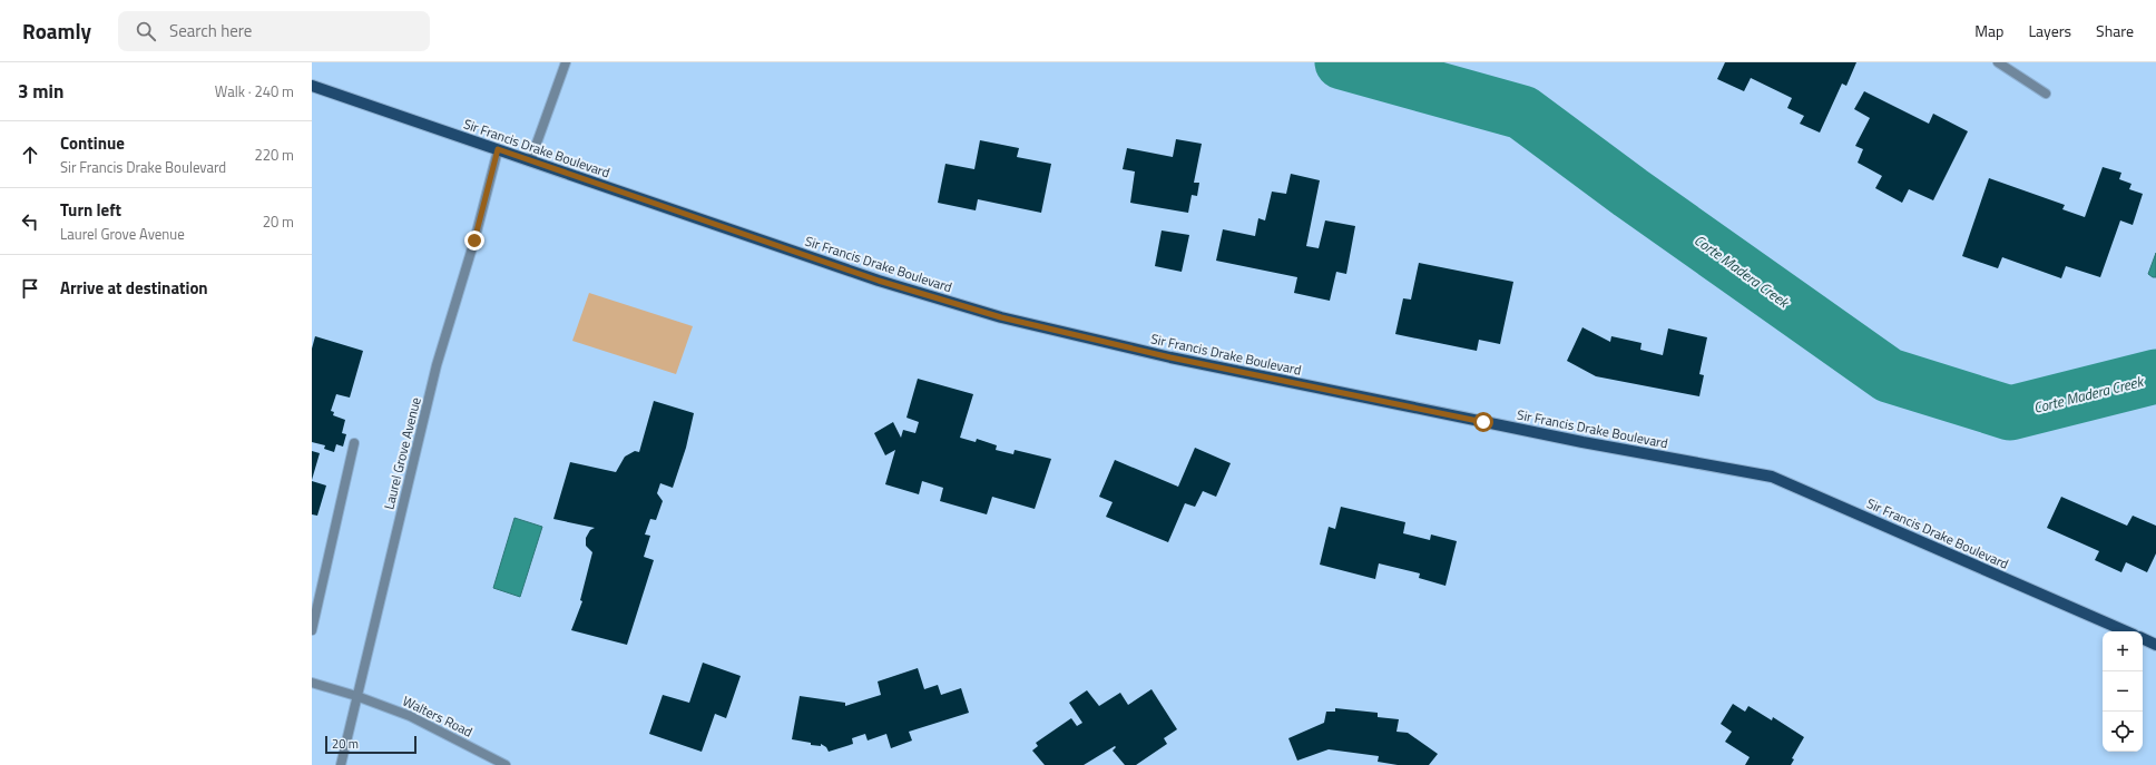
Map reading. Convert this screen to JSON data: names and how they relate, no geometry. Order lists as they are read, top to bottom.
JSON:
{
  "streets": {
    "main road": ["Sir Francis Drake Boulevard"],
    "street": ["Laurel Grove Avenue", "Walters Road"]
  },
  "crossings": [
    ["Sir Francis Drake Boulevard", "Laurel Grove Avenue"],
    ["Laurel Grove Avenue", "Walters Road"]
  ],
  "water": ["Corte Madera Creek"],
  "scale_bar": "20 m",
  "page": {
    "header": "Roamly",
    "search": "Search here",
    "nav": ["Map", "Layers", "Share"],
    "heading": ["3 min", "Walk · 240 m"],
    "list": [
      ["Continue", "Sir Francis Drake Boulevard", "220 m"],
      ["Turn left", "Laurel Grove Avenue", "20 m"],
      "Arrive at destination"
    ],
    "map_buttons": ["+", "−"],
    "scale": "20 m"
  }
}
